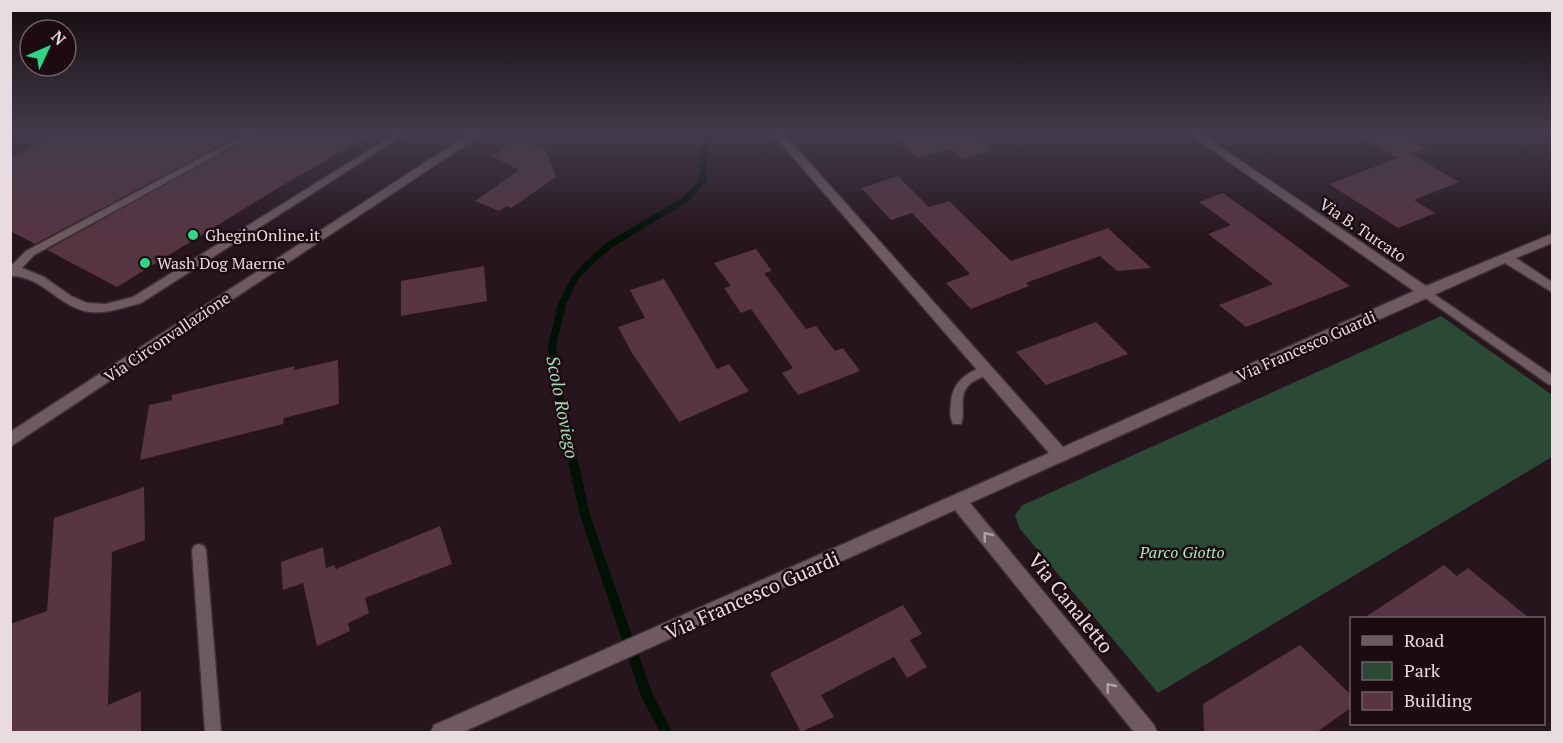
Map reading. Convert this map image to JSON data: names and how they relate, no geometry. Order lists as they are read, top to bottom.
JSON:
{
  "streets": {
    "street": [
      "Via B. Turcato",
      "Via Circonvallazione",
      "Via Francesco Guardi",
      "Via Canaletto"
    ]
  },
  "crossings": [
    ["Via B. Turcato", "Via Francesco Guardi"],
    ["Via Francesco Guardi", "Via Canaletto"]
  ],
  "one_way": ["Via Canaletto"],
  "water": ["Scolo Roviego"],
  "parks": ["Parco Giotto"],
  "places": ["GheginOnline.it", "Wash Dog Maerne"],
  "legend": ["Road", "Park", "Building"],
  "north": "top right"
}
